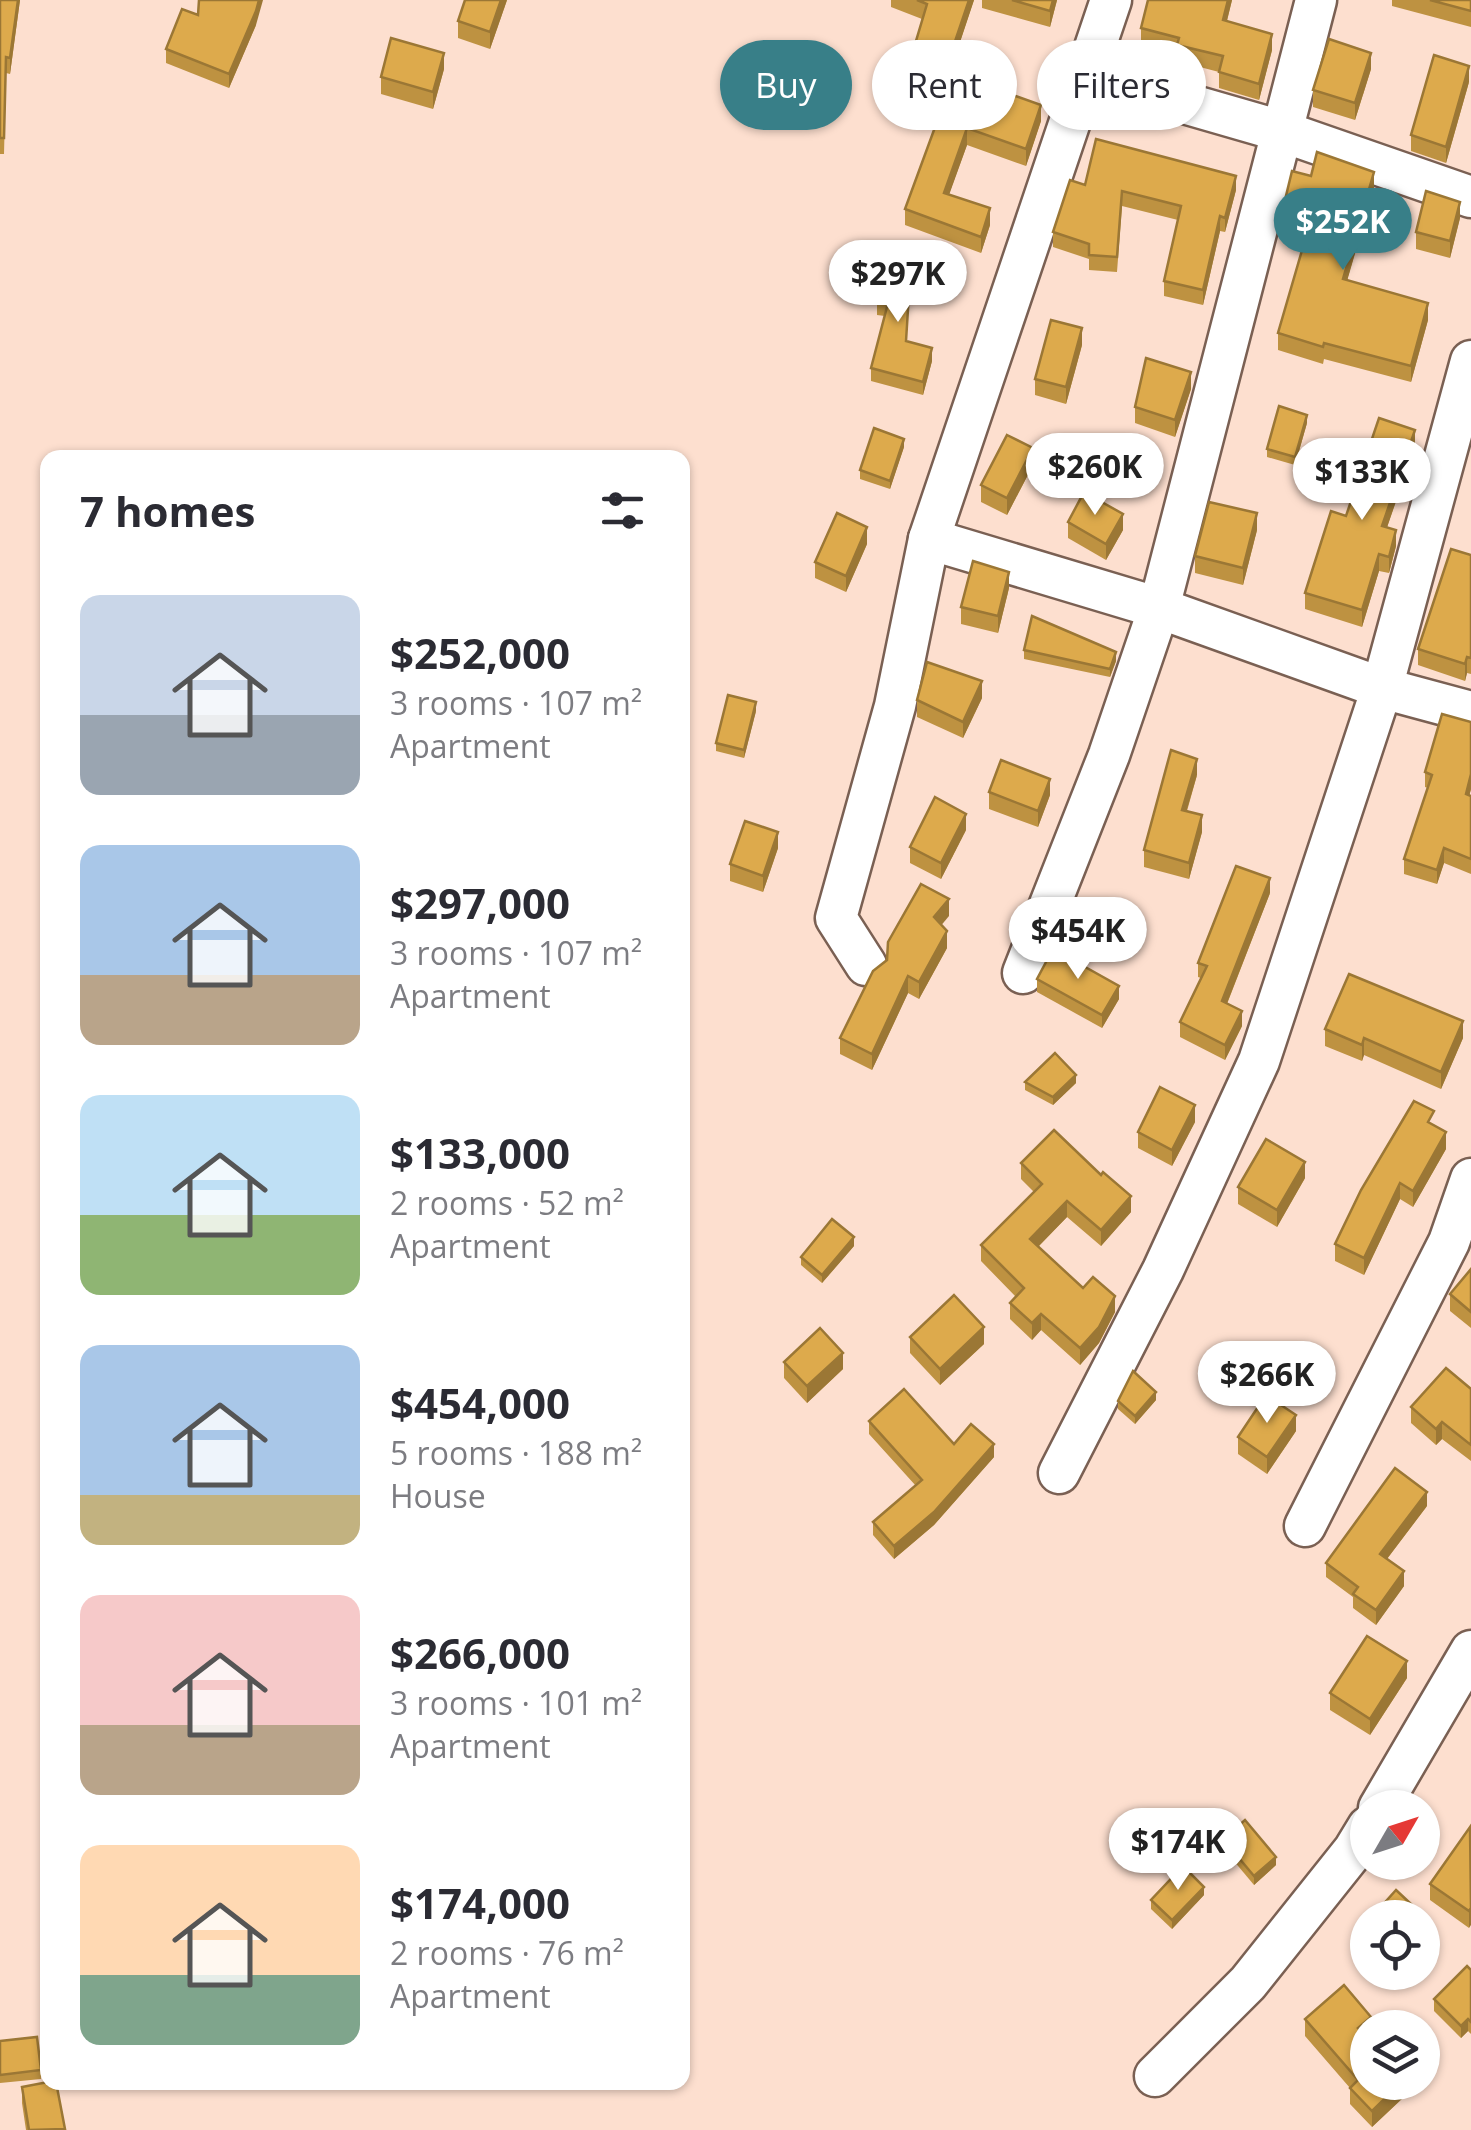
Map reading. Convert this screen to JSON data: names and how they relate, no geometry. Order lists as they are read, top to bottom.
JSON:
{
  "north": "top right",
  "page": {
    "chip": ["Buy", "Rent", "Filters"],
    "price": [
      "$252K",
      "$297K",
      "$260K",
      "$133K",
      "$454K",
      "$266K",
      "$174K"
    ],
    "heading": "7 homes",
    "list": [
      {
        "name": "$252,000",
        "note": "3 rooms · 107 m² · Apartment"
      },
      {
        "name": "$297,000",
        "note": "3 rooms · 107 m² · Apartment"
      },
      {
        "name": "$133,000",
        "note": "2 rooms · 52 m² · Apartment"
      },
      {
        "name": "$454,000",
        "note": "5 rooms · 188 m² · House"
      },
      {
        "name": "$266,000",
        "note": "3 rooms · 101 m² · Apartment"
      },
      {
        "name": "$174,000",
        "note": "2 rooms · 76 m² · Apartment"
      }
    ]
  }
}
